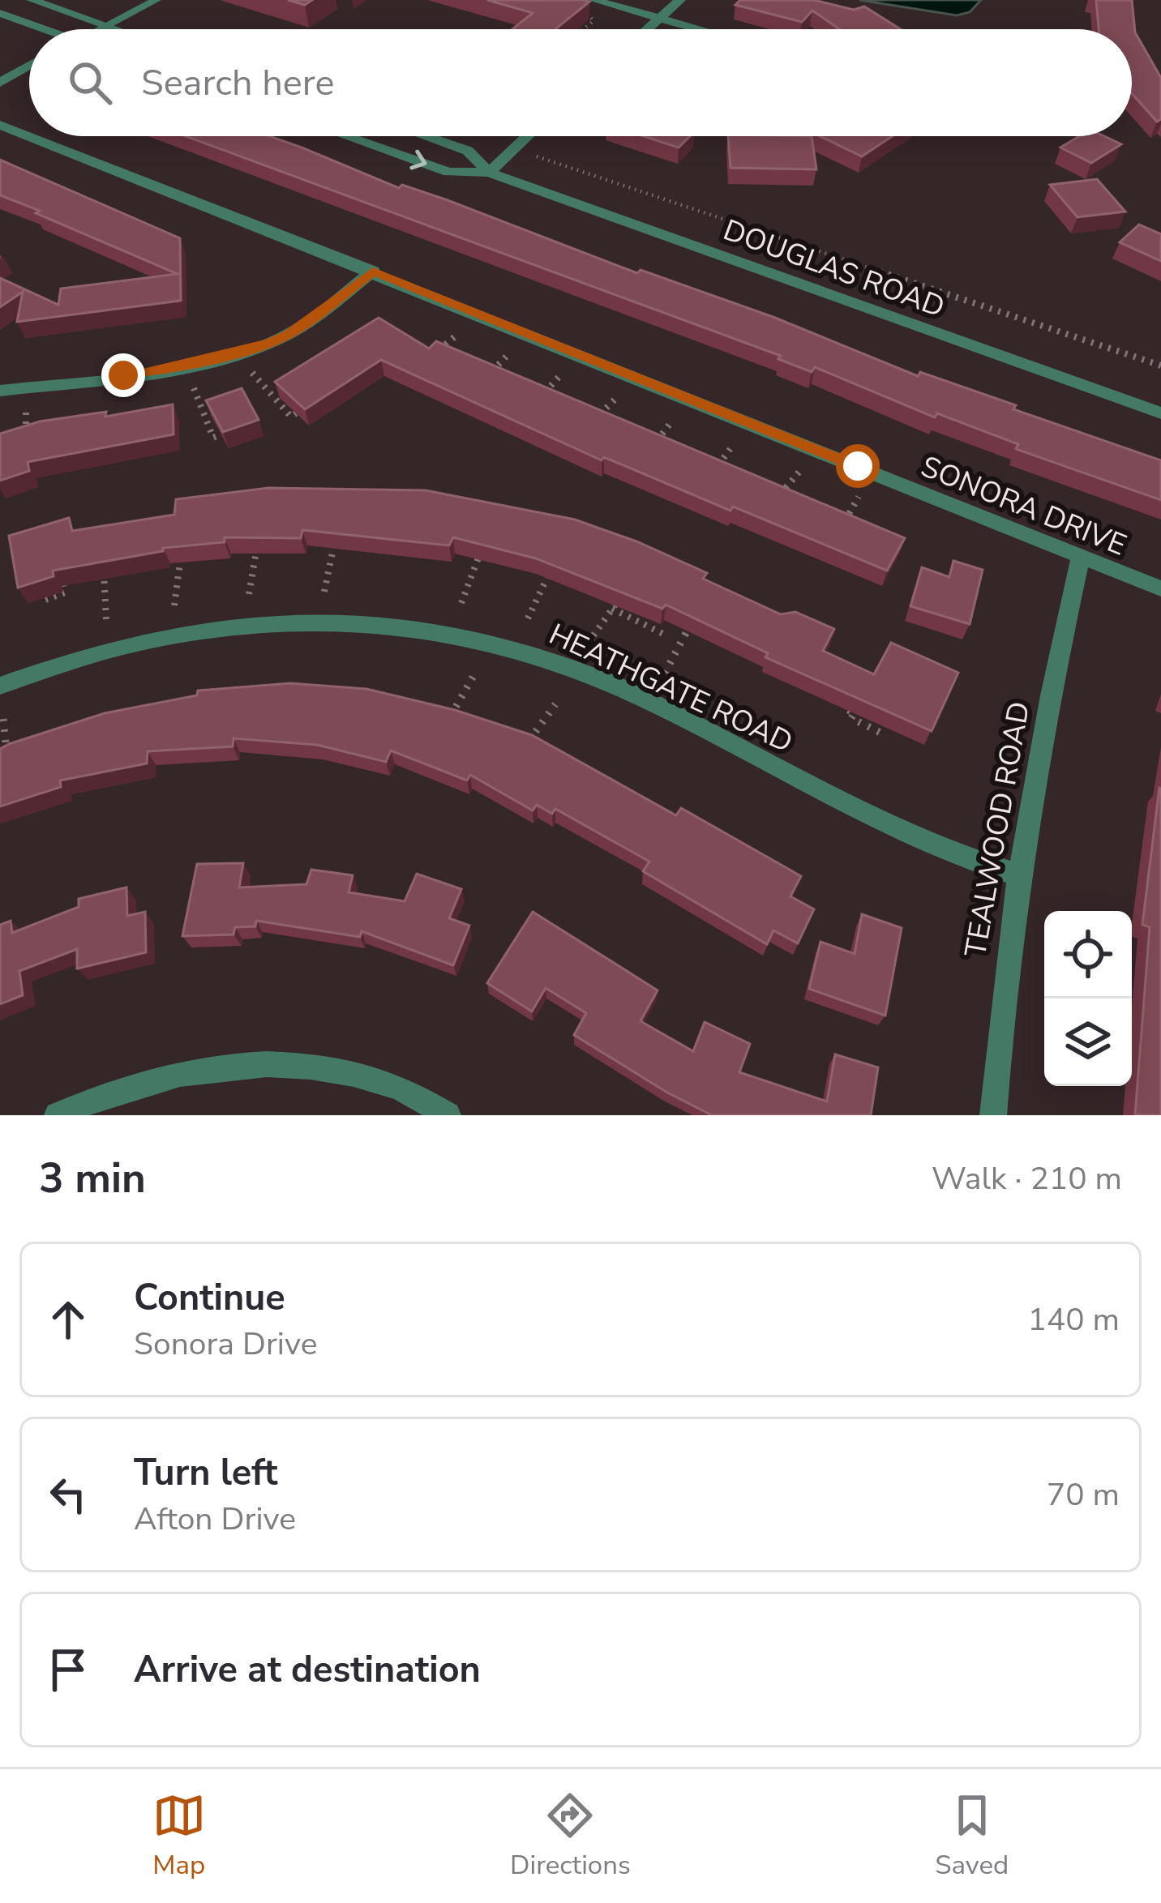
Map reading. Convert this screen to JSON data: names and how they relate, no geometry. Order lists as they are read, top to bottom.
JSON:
{
  "streets": {
    "street": [
      "DOUGLAS ROAD",
      "SONORA DRIVE",
      "HEATHGATE ROAD",
      "TEALWOOD ROAD"
    ]
  },
  "crossings": [
    ["SONORA DRIVE", "TEALWOOD ROAD"],
    ["HEATHGATE ROAD", "TEALWOOD ROAD"]
  ],
  "page": {
    "search": "Search here",
    "heading": ["3 min", "Walk · 210 m"],
    "list": [
      ["Continue", "Sonora Drive", "140 m"],
      ["Turn left", "Afton Drive", "70 m"],
      "Arrive at destination"
    ],
    "nav": ["Map", "Directions", "Saved"]
  }
}
